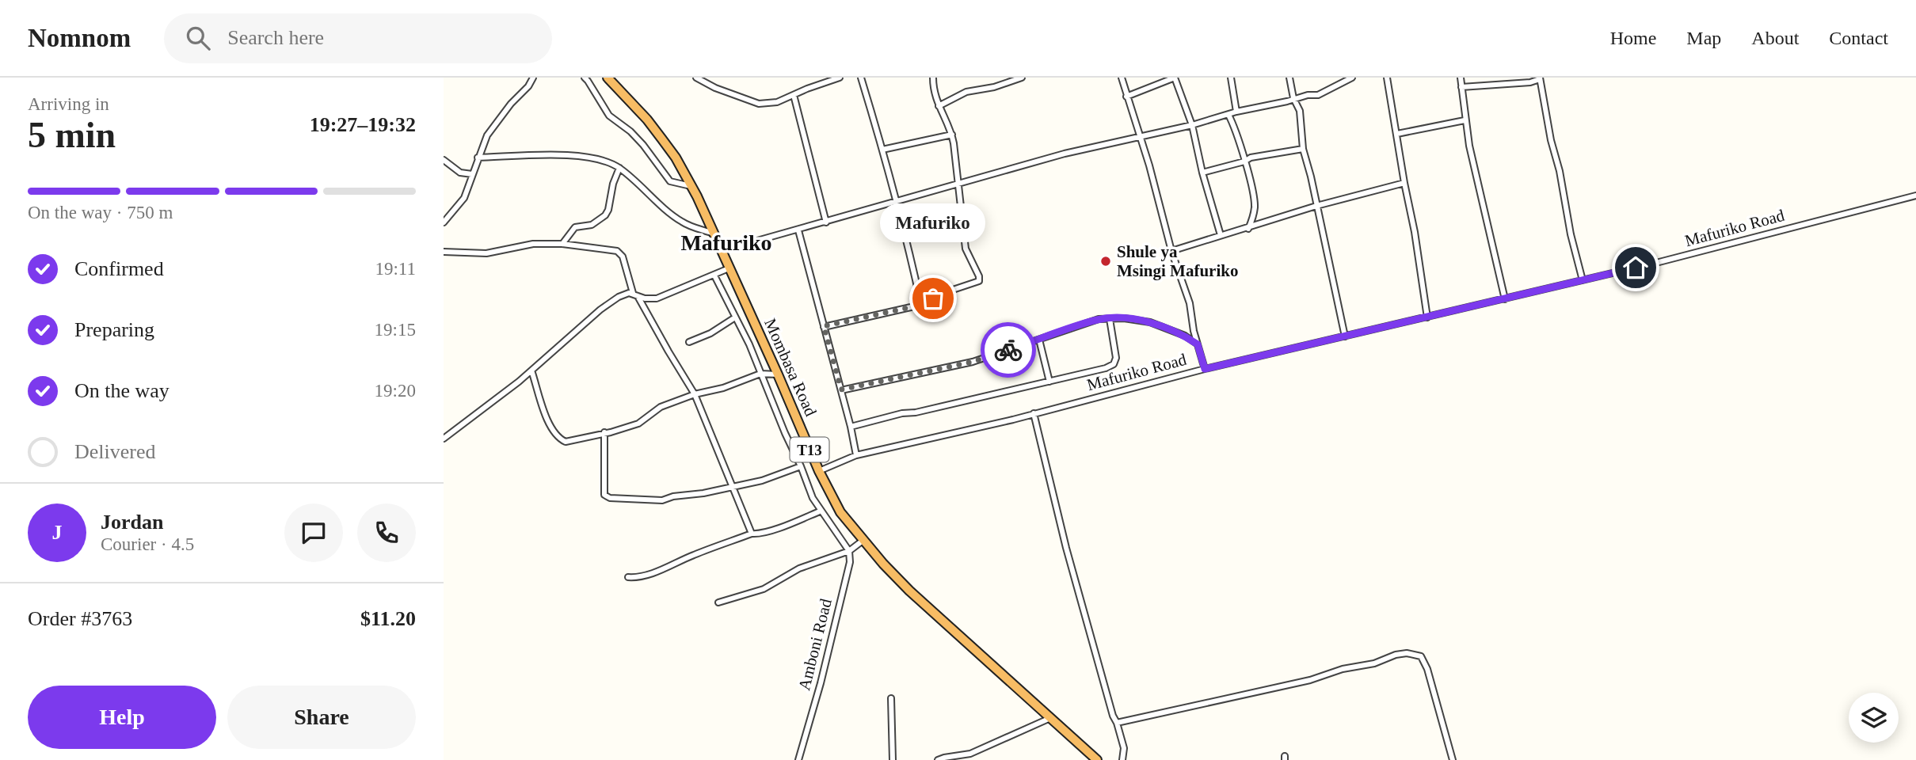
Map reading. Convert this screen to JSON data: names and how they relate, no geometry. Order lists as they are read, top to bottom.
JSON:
{
  "streets": {
    "highway": ["Mombasa Road", "T13"],
    "street": ["Mafuriko Road", "Amboni Road"]
  },
  "crossings": [
    ["Mafuriko Road", "Mombasa Road"]
  ],
  "districts": ["Mafuriko"],
  "places": ["Shule ya Msingi Mafuriko", "Mafuriko"],
  "page": {
    "header": "Nomnom",
    "search": "Search here",
    "nav": [
      "Home",
      "Map",
      "About",
      "Contact"
    ],
    "heading": ["5 min", "Arriving in", "19:27–19:32"],
    "panel": [
      "Jordan",
      "Courier · 4.5",
      "Order #3763",
      "$11.20"
    ],
    "bar": "On the way · 750 m",
    "bubble": "Mafuriko",
    "list": [
      ["Confirmed", "19:11"],
      ["Preparing", "19:15"],
      ["On the way", "19:20"],
      "Delivered"
    ],
    "round": "J",
    "buttons": ["Help", "Share"]
  }
}
